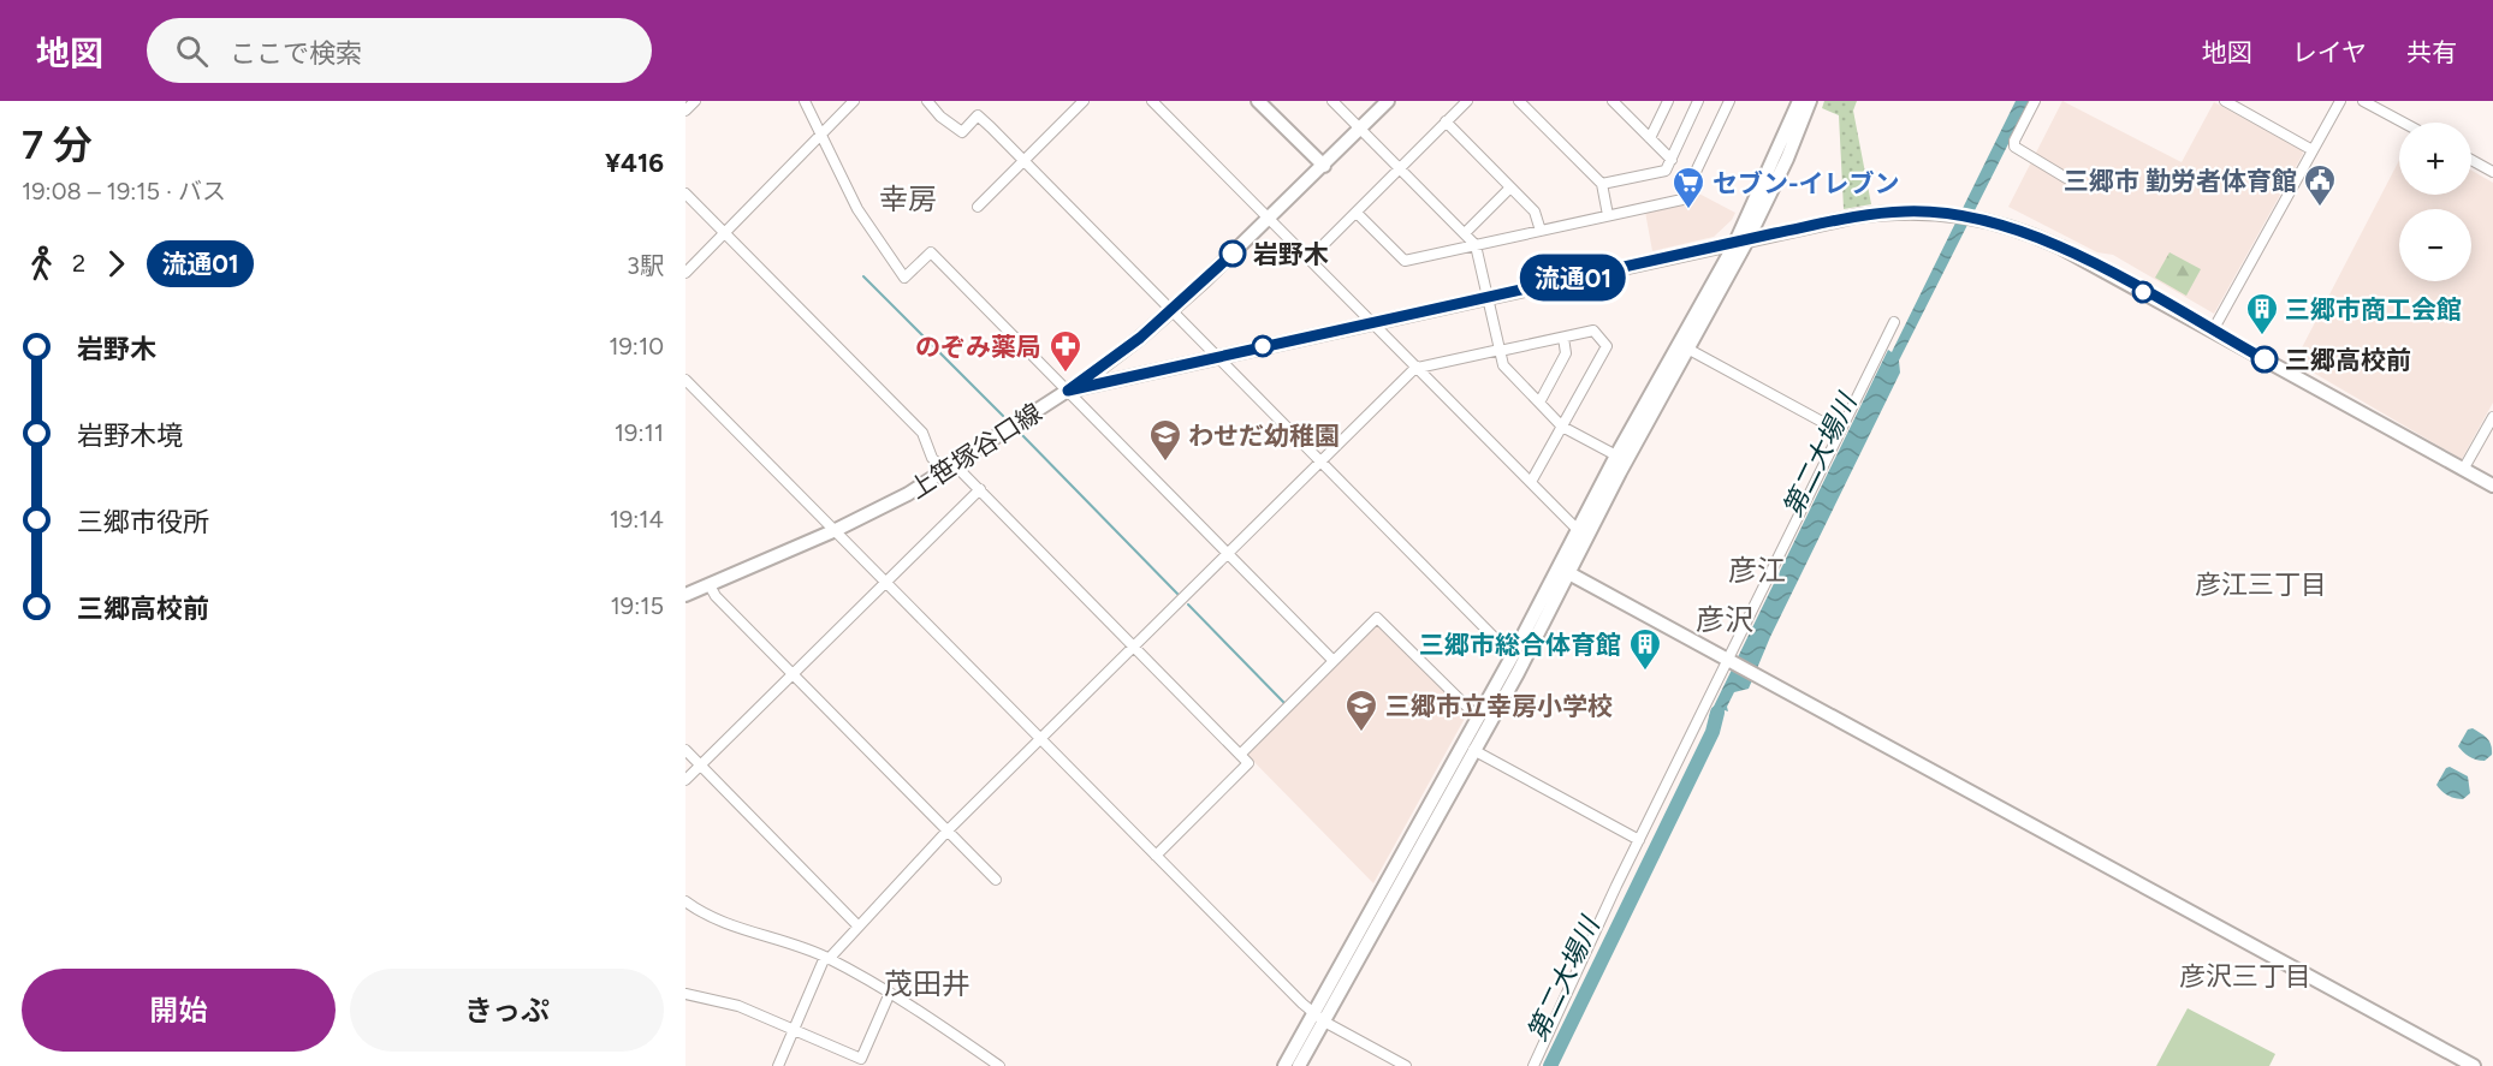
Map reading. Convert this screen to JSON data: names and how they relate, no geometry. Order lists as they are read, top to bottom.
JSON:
{
  "streets": {
    "street": ["上笹塚谷口線"]
  },
  "districts": [
    "幸房",
    "彦江",
    "彦江三丁目",
    "彦沢",
    "彦沢三丁目",
    "茂田井"
  ],
  "water": ["第二大場川"],
  "places": {
    "public building": ["三郷市 勤労者体育館"],
    "supermarket": ["セブン-イレブン"],
    "other": ["岩野木", "三郷高校前"],
    "building": ["三郷市商工会館", "三郷市総合体育館"],
    "pharmacy": ["のぞみ薬局"],
    "school or university": ["わせだ幼稚園", "三郷市立幸房小学校"]
  },
  "lines": ["bus line 流通01"],
  "page": {
    "header": "地図",
    "search": "ここで検索",
    "nav": ["地図", "レイヤ", "共有"],
    "heading": ["7 分", "19:08 – 19:15 · バス", "¥416"],
    "on_map": "流通01",
    "map_buttons": ["+", "−"],
    "legs": ["2", "流通01", "3駅"],
    "list": [
      {
        "name": "岩野木",
        "value": "19:10"
      },
      {
        "name": "岩野木境",
        "value": "19:11"
      },
      {
        "name": "三郷市役所",
        "value": "19:14"
      },
      {
        "name": "三郷高校前",
        "value": "19:15"
      }
    ],
    "buttons": ["開始", "きっぷ"]
  }
}
